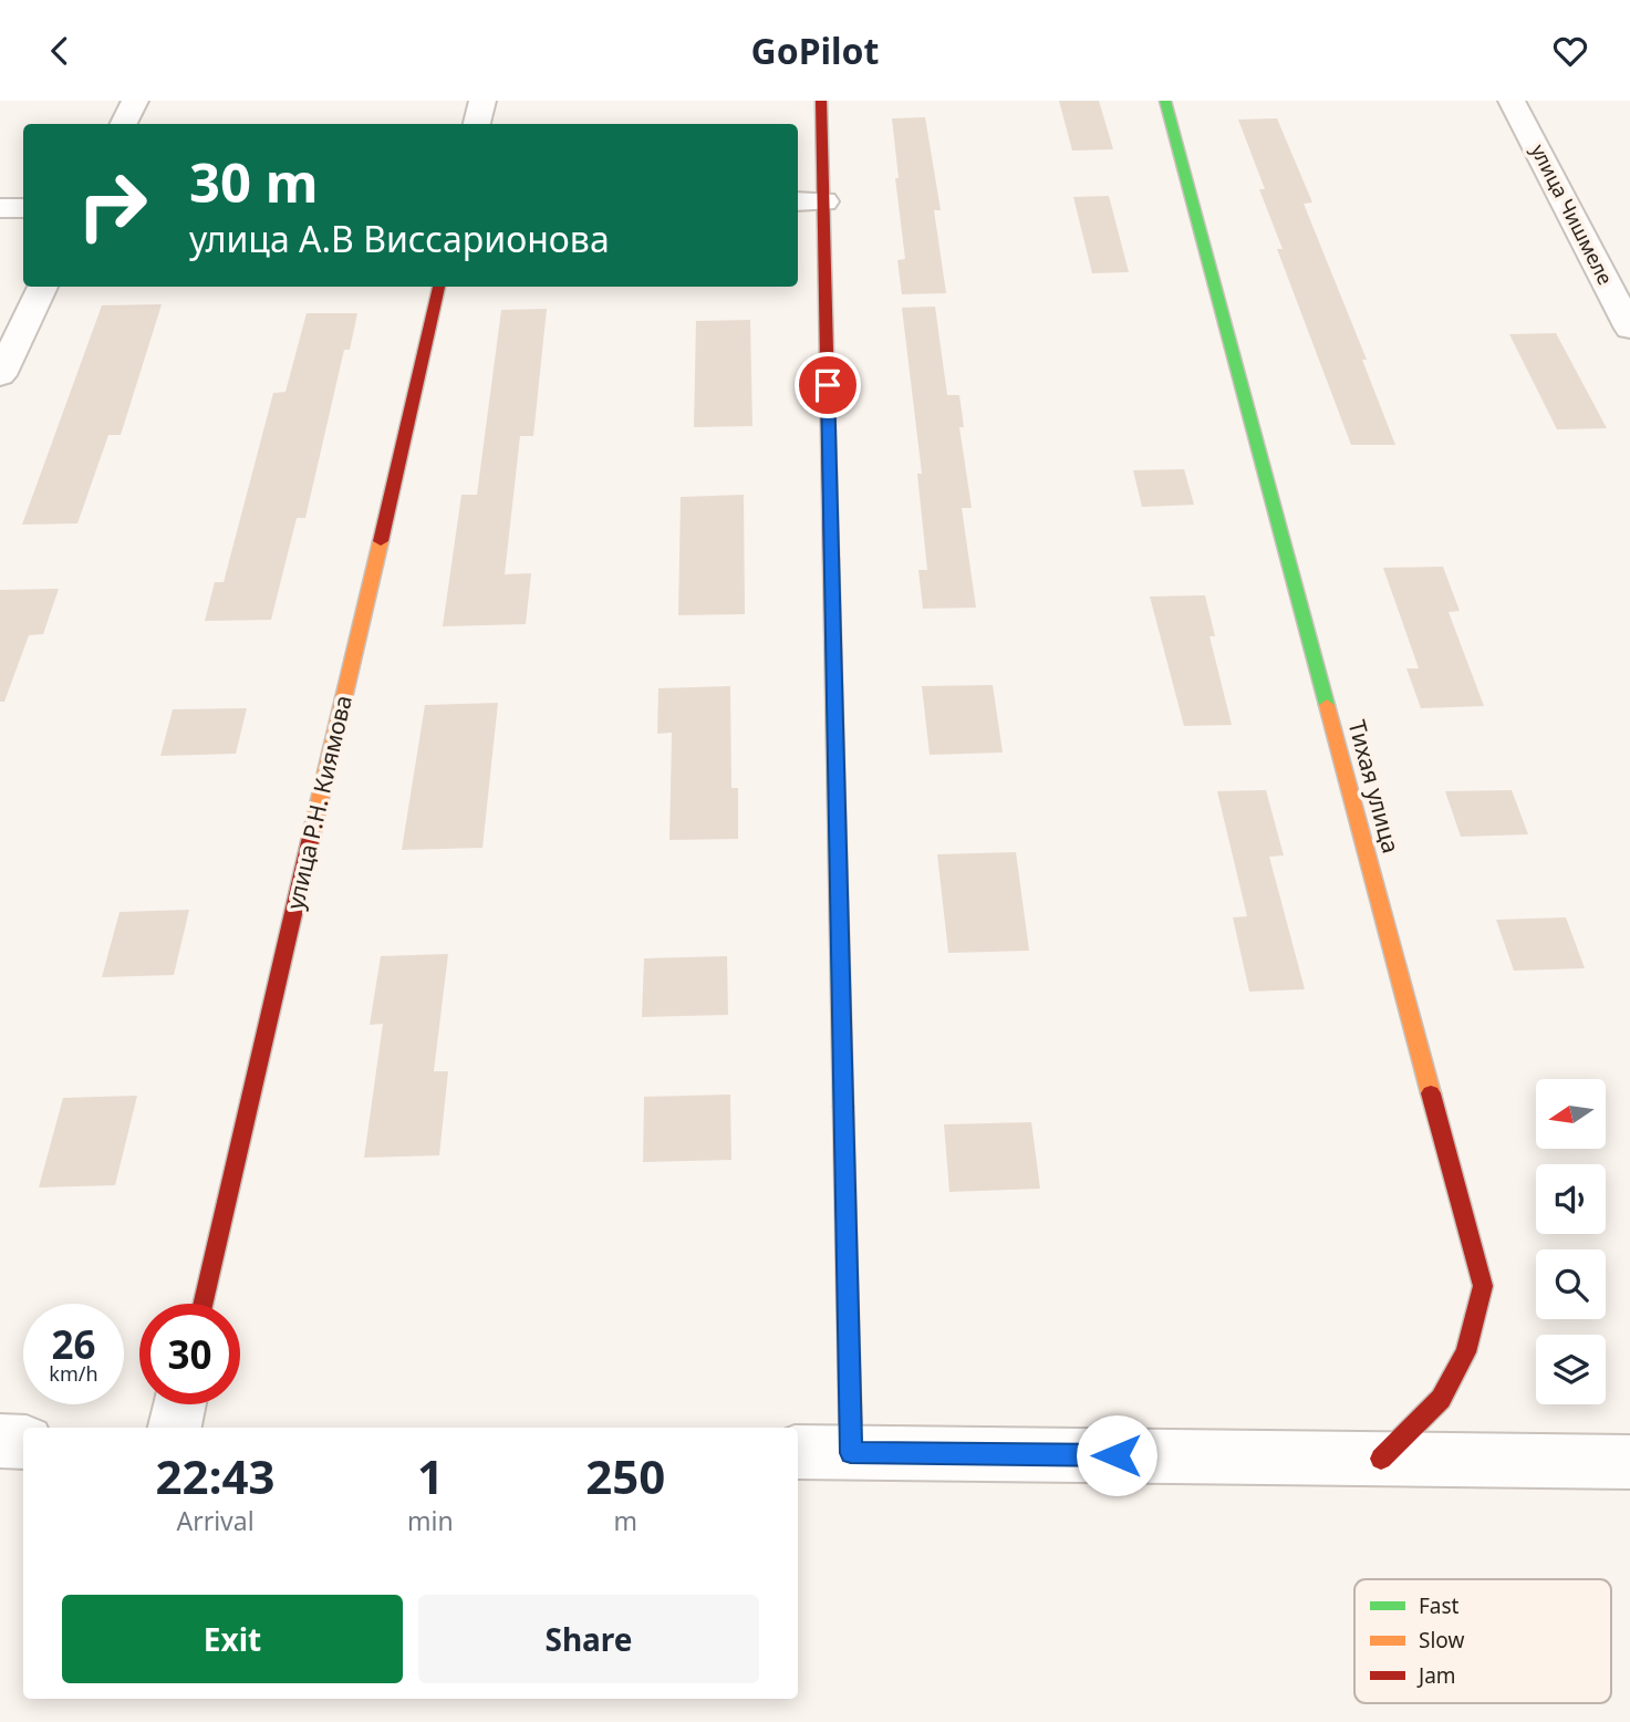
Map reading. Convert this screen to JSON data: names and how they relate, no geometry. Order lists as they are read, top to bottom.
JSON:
{
  "streets": {
    "street": ["улица Чишмеле", "Тихая улица", "улица Р.Н. Киямова"]
  },
  "legend": ["Fast", "Slow", "Jam"],
  "north": "left",
  "page": {
    "header": "GoPilot",
    "turn": ["30 m", "улица А.В Виссарионова"],
    "speed": "26 km/h",
    "limit": "30",
    "eta": [
      "22:43",
      "Arrival",
      "1",
      "min",
      "250",
      "m"
    ],
    "buttons": ["Exit", "Share"]
  }
}
